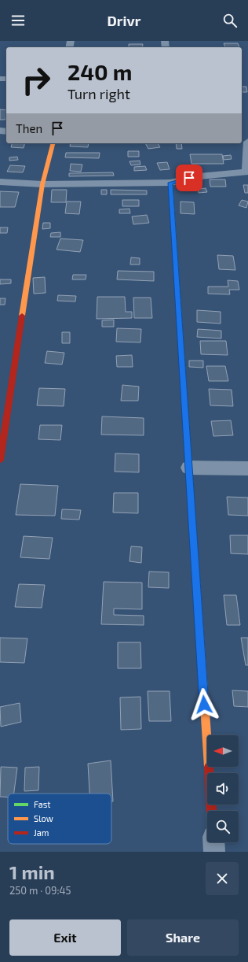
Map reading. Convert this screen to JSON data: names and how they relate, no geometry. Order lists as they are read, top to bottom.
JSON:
{
  "legend": ["Fast", "Slow", "Jam"],
  "north": "left",
  "page": {
    "header": "Drivr",
    "turn": ["240 m", "Turn right"],
    "then": "Then",
    "heading": ["1 min", "250 m · 09:45"],
    "buttons": ["Exit", "Share"]
  }
}
